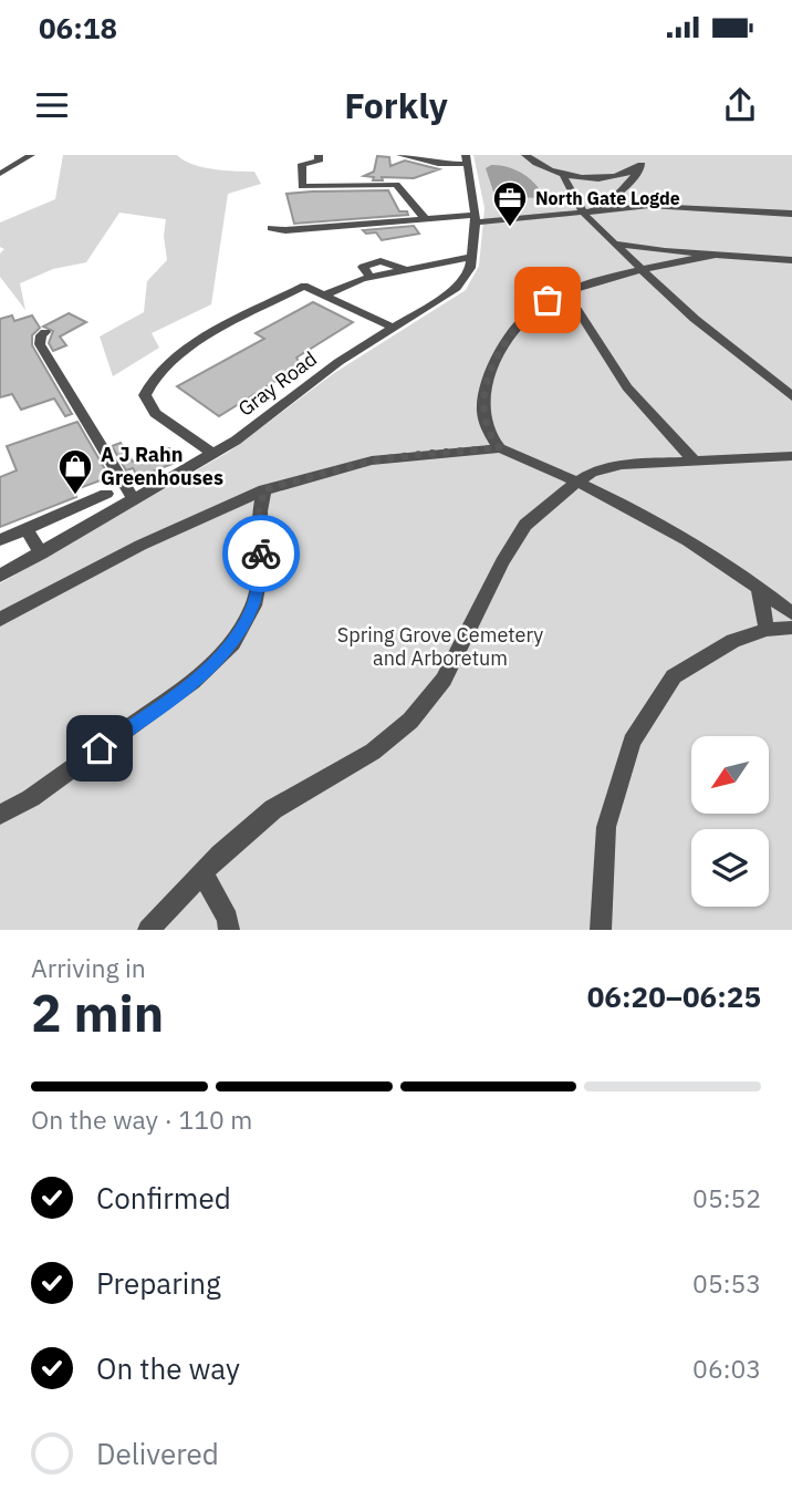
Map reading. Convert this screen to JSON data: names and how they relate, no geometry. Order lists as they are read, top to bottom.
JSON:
{
  "streets": {
    "street": ["Gray Road"]
  },
  "parks": ["Spring Grove Cemetery and Arboretum"],
  "places": {
    "office": ["North Gate Logde"],
    "shop": ["A J Rahn Greenhouses"]
  },
  "north": "bottom left",
  "page": {
    "status": "06:18",
    "header": "Forkly",
    "heading": ["2 min", "Arriving in", "06:20–06:25"],
    "bar": "On the way · 110 m",
    "list": [
      ["Confirmed", "05:52"],
      ["Preparing", "05:53"],
      ["On the way", "06:03"],
      "Delivered"
    ]
  }
}
